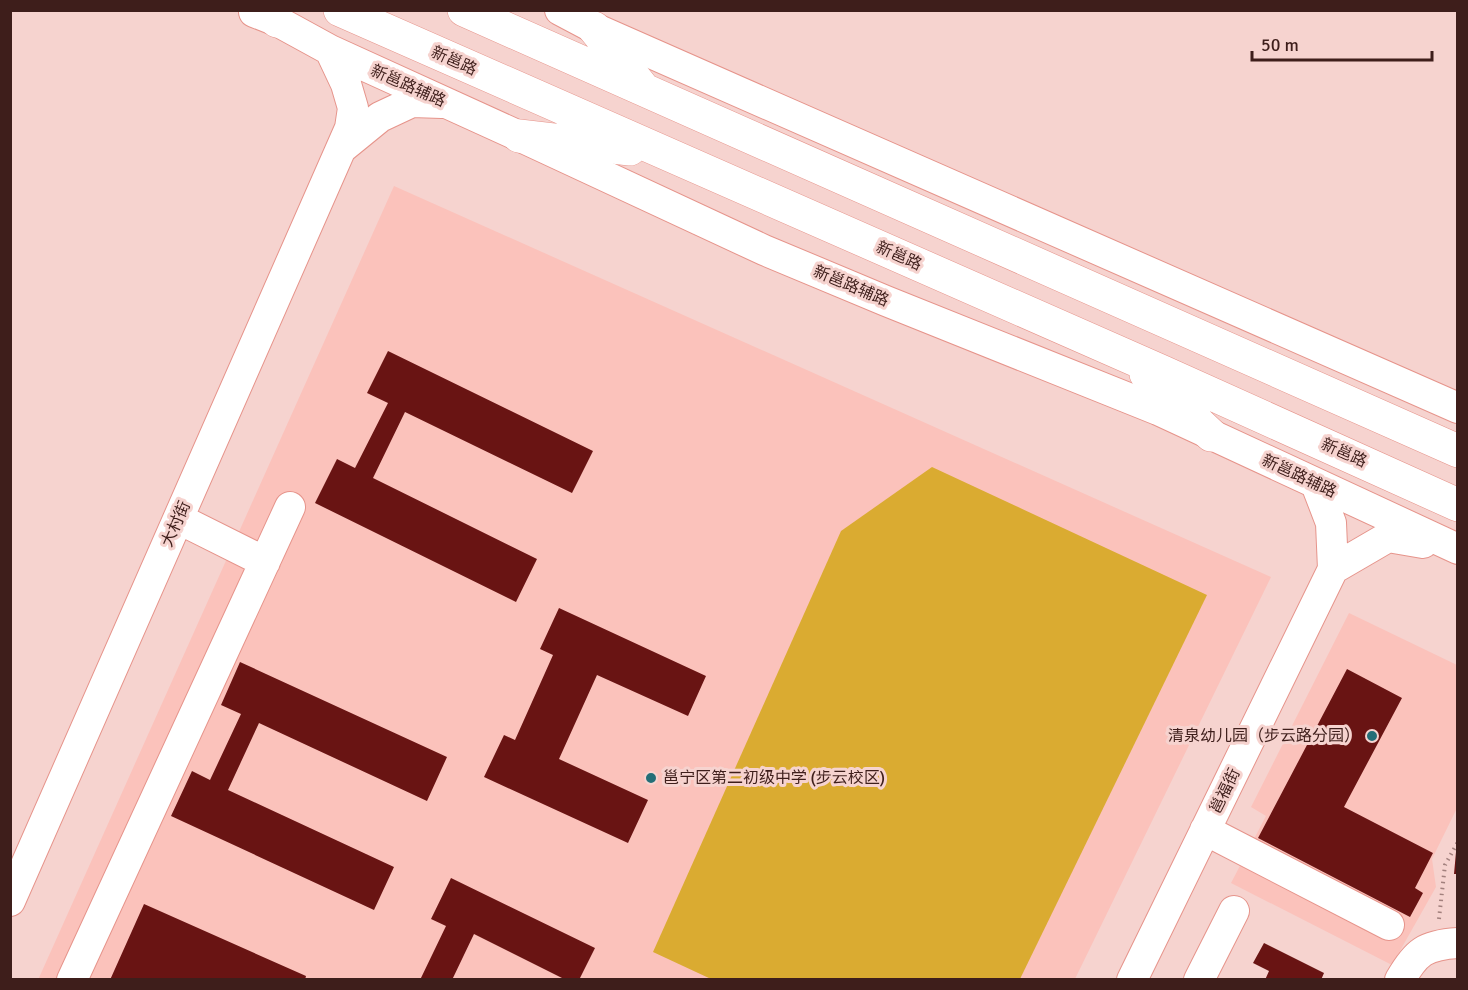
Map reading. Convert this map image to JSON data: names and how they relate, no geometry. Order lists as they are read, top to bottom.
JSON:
{
  "streets": {
    "main road": ["新邕路"],
    "street": ["新邕路辅路", "大村街", "邕福街"]
  },
  "crossings": [
    ["新邕路辅路", "大村街"]
  ],
  "places": ["清泉幼儿园（步云路分园）", "邕宁区第二初级中学 (步云校区)"],
  "scale_bar": "50 m"
}
